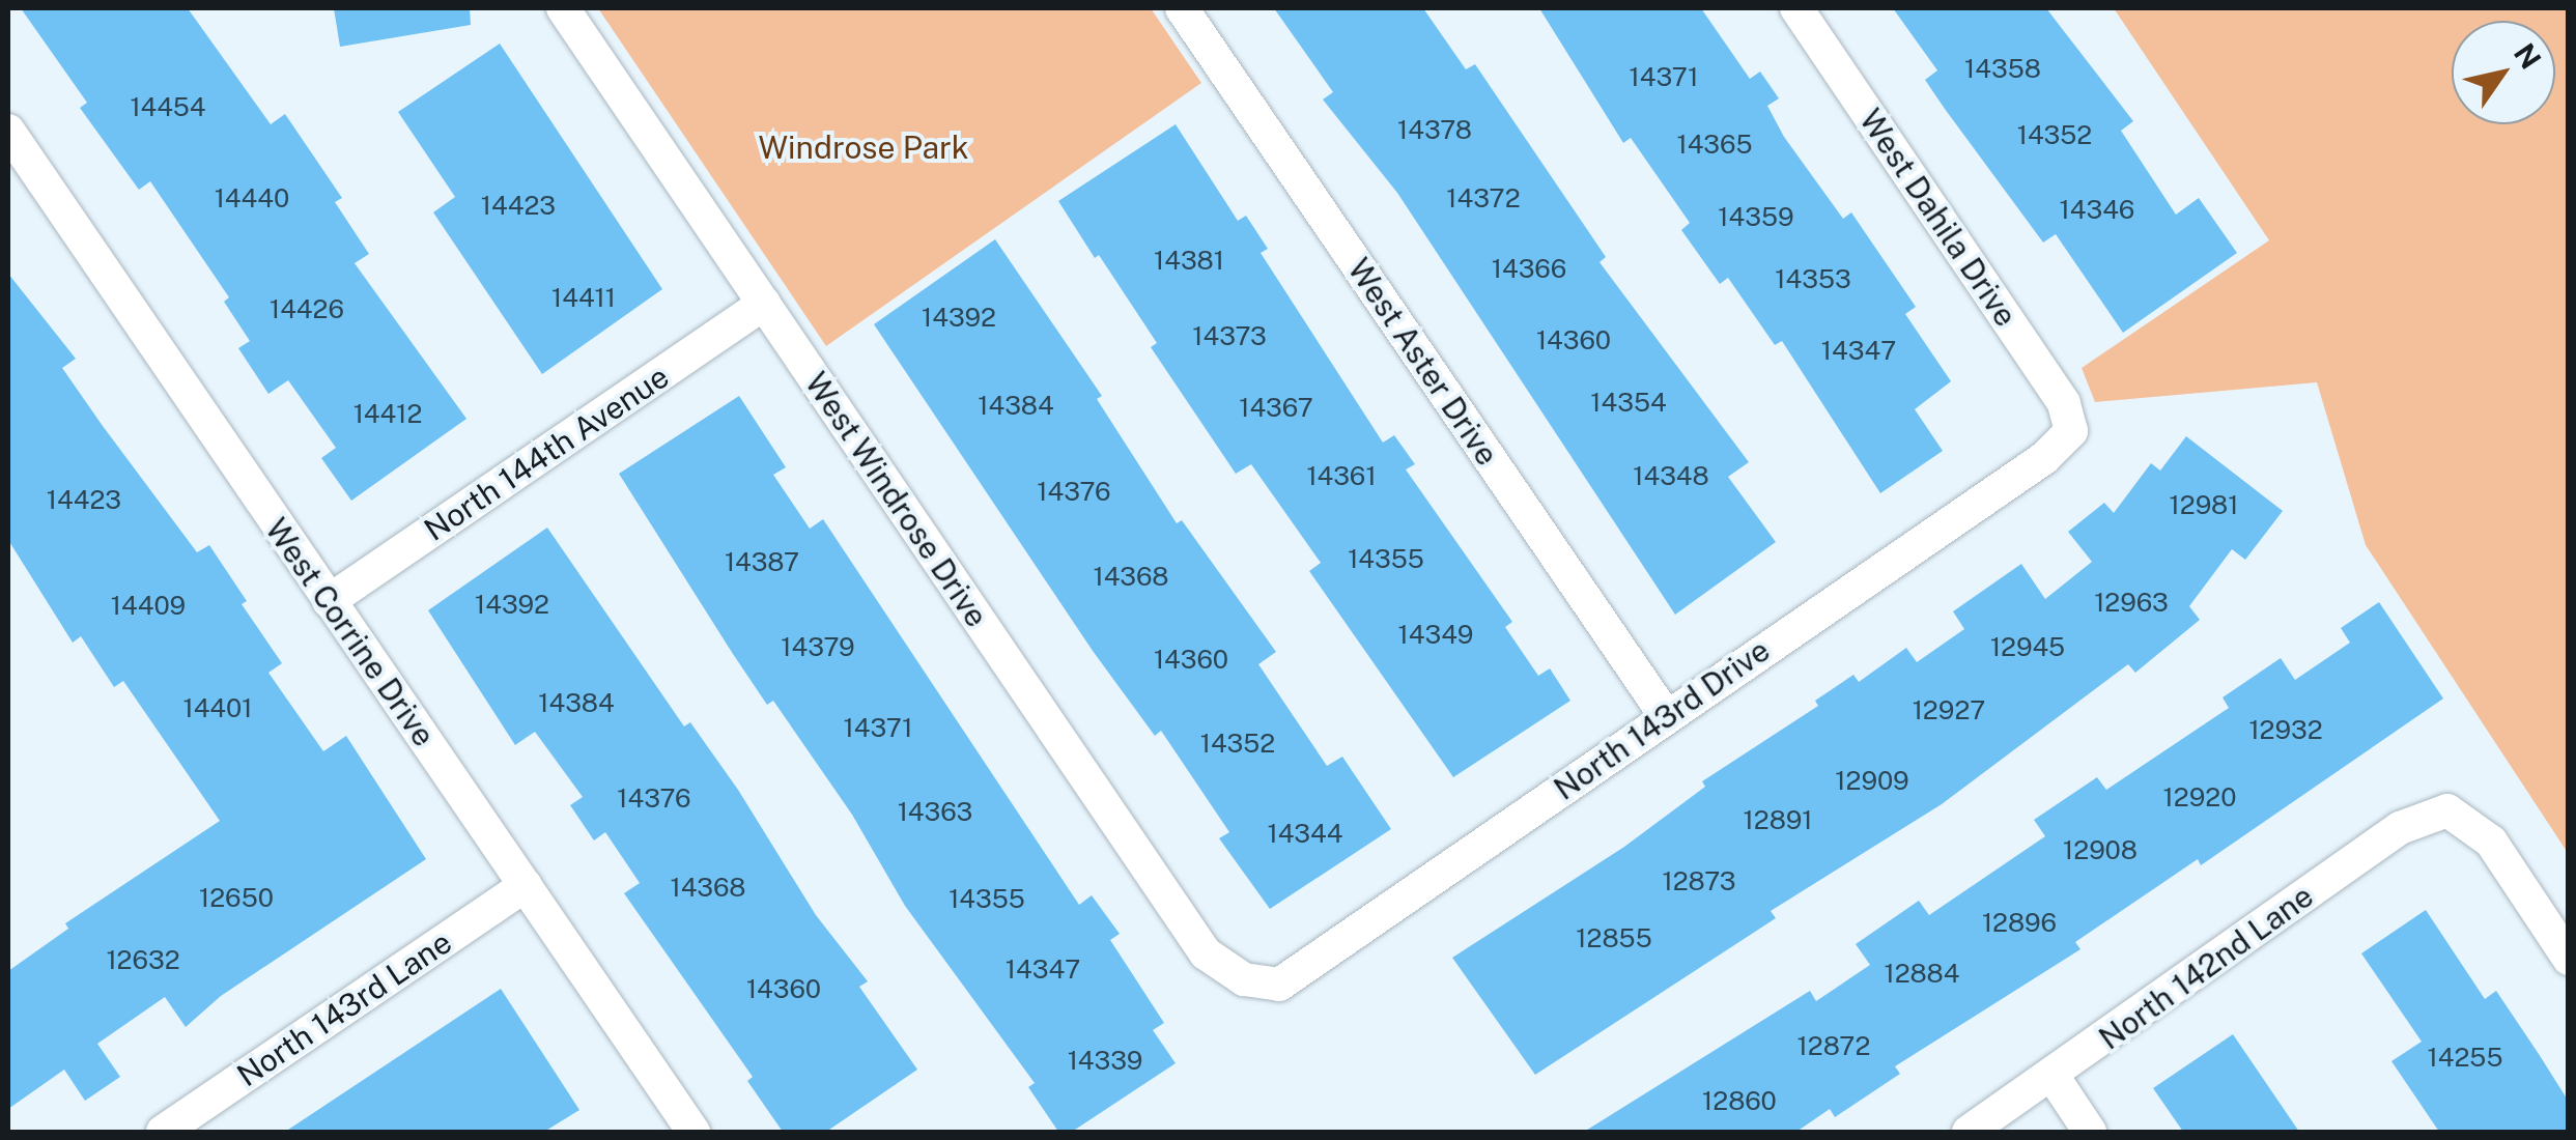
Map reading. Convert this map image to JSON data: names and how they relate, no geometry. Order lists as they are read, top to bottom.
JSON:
{
  "streets": {
    "street": [
      "West Dahila Drive",
      "West Aster Drive",
      "North 144th Avenue",
      "West Windrose Drive",
      "West Corrine Drive",
      "North 143rd Drive",
      "North 142nd Lane",
      "North 143rd Lane"
    ]
  },
  "crossings": [
    ["West Dahila Drive", "North 143rd Drive"],
    ["West Aster Drive", "North 143rd Drive"],
    ["North 144th Avenue", "West Windrose Drive"],
    ["North 144th Avenue", "West Corrine Drive"],
    ["West Windrose Drive", "North 143rd Drive"],
    ["West Corrine Drive", "North 143rd Lane"]
  ],
  "parks": ["Windrose Park"],
  "house_numbers": [
    "14358",
    "14371",
    "14454",
    "14378",
    "14352",
    "14365",
    "14440",
    "14372",
    "14423",
    "14346",
    "14359",
    "14381",
    "14366",
    "14353",
    "14411",
    "14426",
    "14392",
    "14373",
    "14360",
    "14347",
    "14354",
    "14384",
    "14367",
    "14412",
    "14361",
    "14348",
    "14376",
    "14423",
    "12981",
    "14355",
    "14387",
    "14368",
    "12963",
    "14392",
    "14409",
    "14349",
    "14379",
    "12945",
    "14360",
    "14384",
    "14401",
    "12927",
    "14371",
    "12932",
    "14352",
    "12909",
    "12920",
    "14376",
    "14363",
    "12891",
    "14344",
    "12908",
    "12873",
    "14368",
    "12650",
    "14355",
    "12896",
    "12855",
    "12632",
    "14347",
    "12884",
    "14360",
    "12872",
    "14255",
    "14339",
    "12860"
  ],
  "north": "top right"
}
